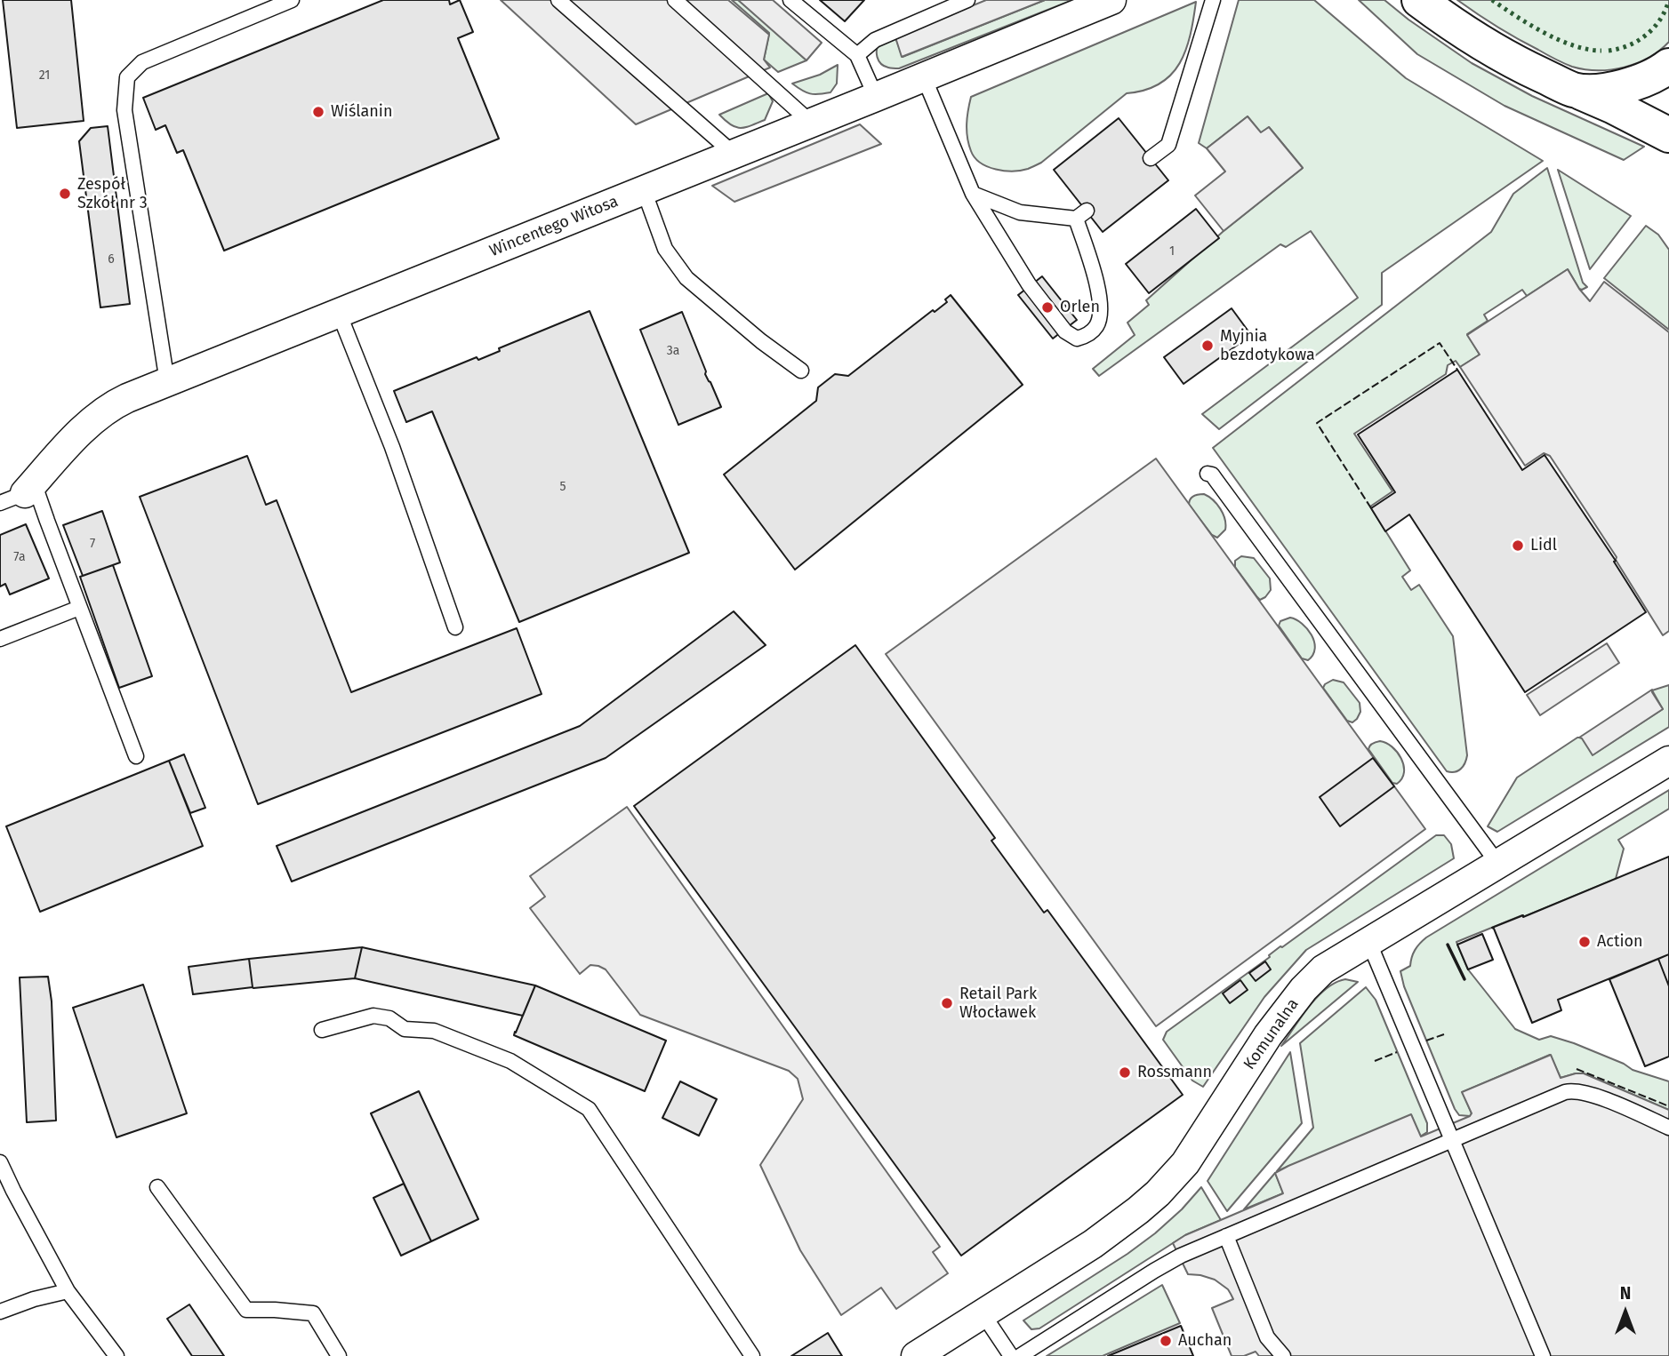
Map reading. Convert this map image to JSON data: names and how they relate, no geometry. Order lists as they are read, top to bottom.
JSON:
{
  "streets": {
    "street": ["Wincentego Witosa", "Komunalna"]
  },
  "places": [
    "Wiślanin",
    "Zespół Szkół nr 3",
    "Orlen",
    "Myjnia bezdotykowa",
    "Lidl",
    "Action",
    "Retail Park Włocławek",
    "Rossmann",
    "Auchan"
  ],
  "house_numbers": [
    "21",
    "1",
    "6",
    "3a",
    "5",
    "7",
    "7a"
  ],
  "north": "top"
}
